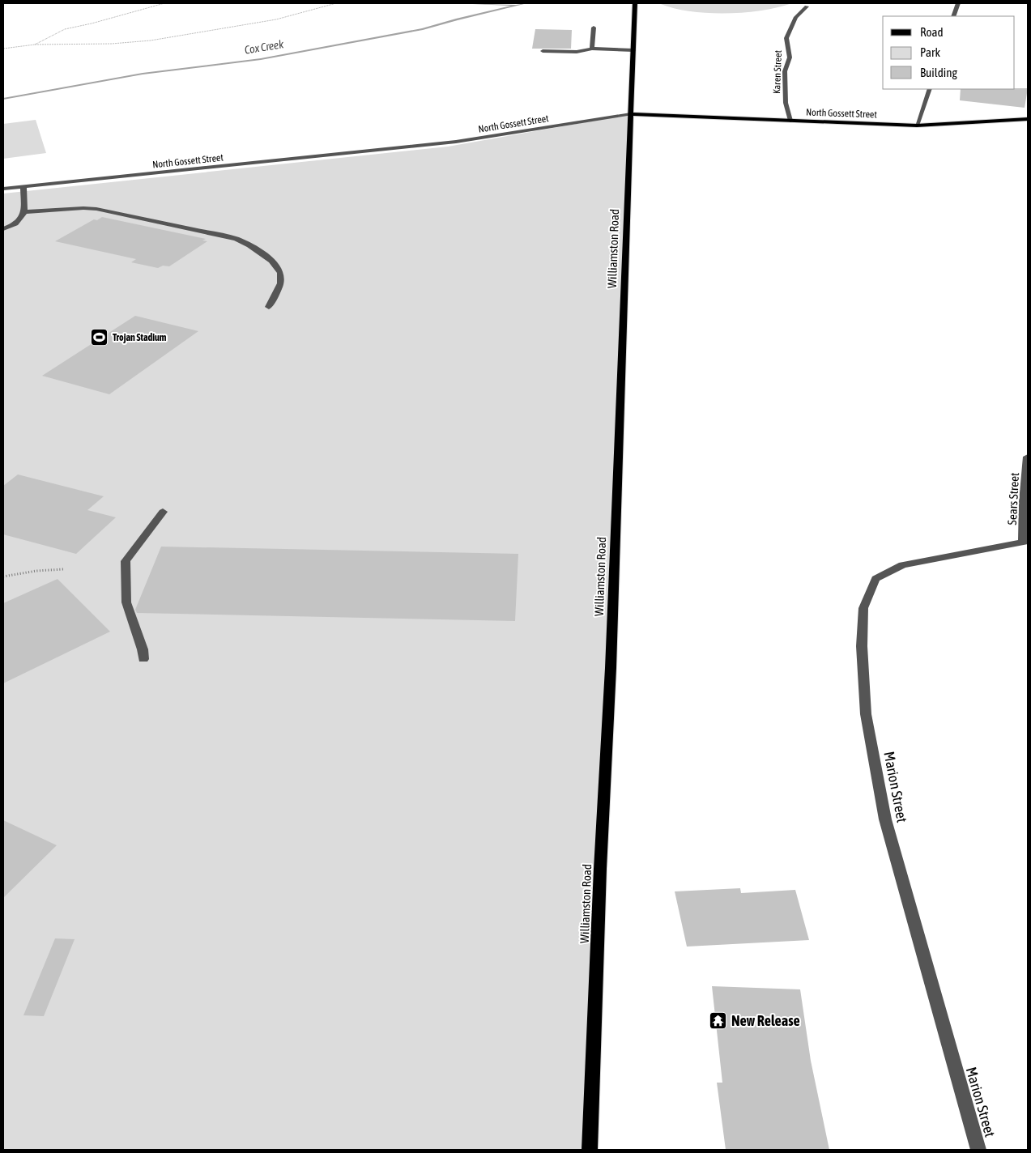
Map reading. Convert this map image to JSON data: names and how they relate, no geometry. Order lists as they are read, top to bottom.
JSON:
{
  "streets": {
    "main road": ["North Gossett Street", "Williamston Road"],
    "street": ["Karen Street", "Sears Street", "Marion Street"]
  },
  "crossings": [
    ["Karen Street", "North Gossett Street"],
    ["North Gossett Street", "Williamston Road"],
    ["Sears Street", "Marion Street"]
  ],
  "water": ["Cox Creek"],
  "places": {
    "sports": ["Trojan Stadium"],
    "temple": ["New Release"]
  },
  "legend": ["Road", "Park", "Building"]
}
